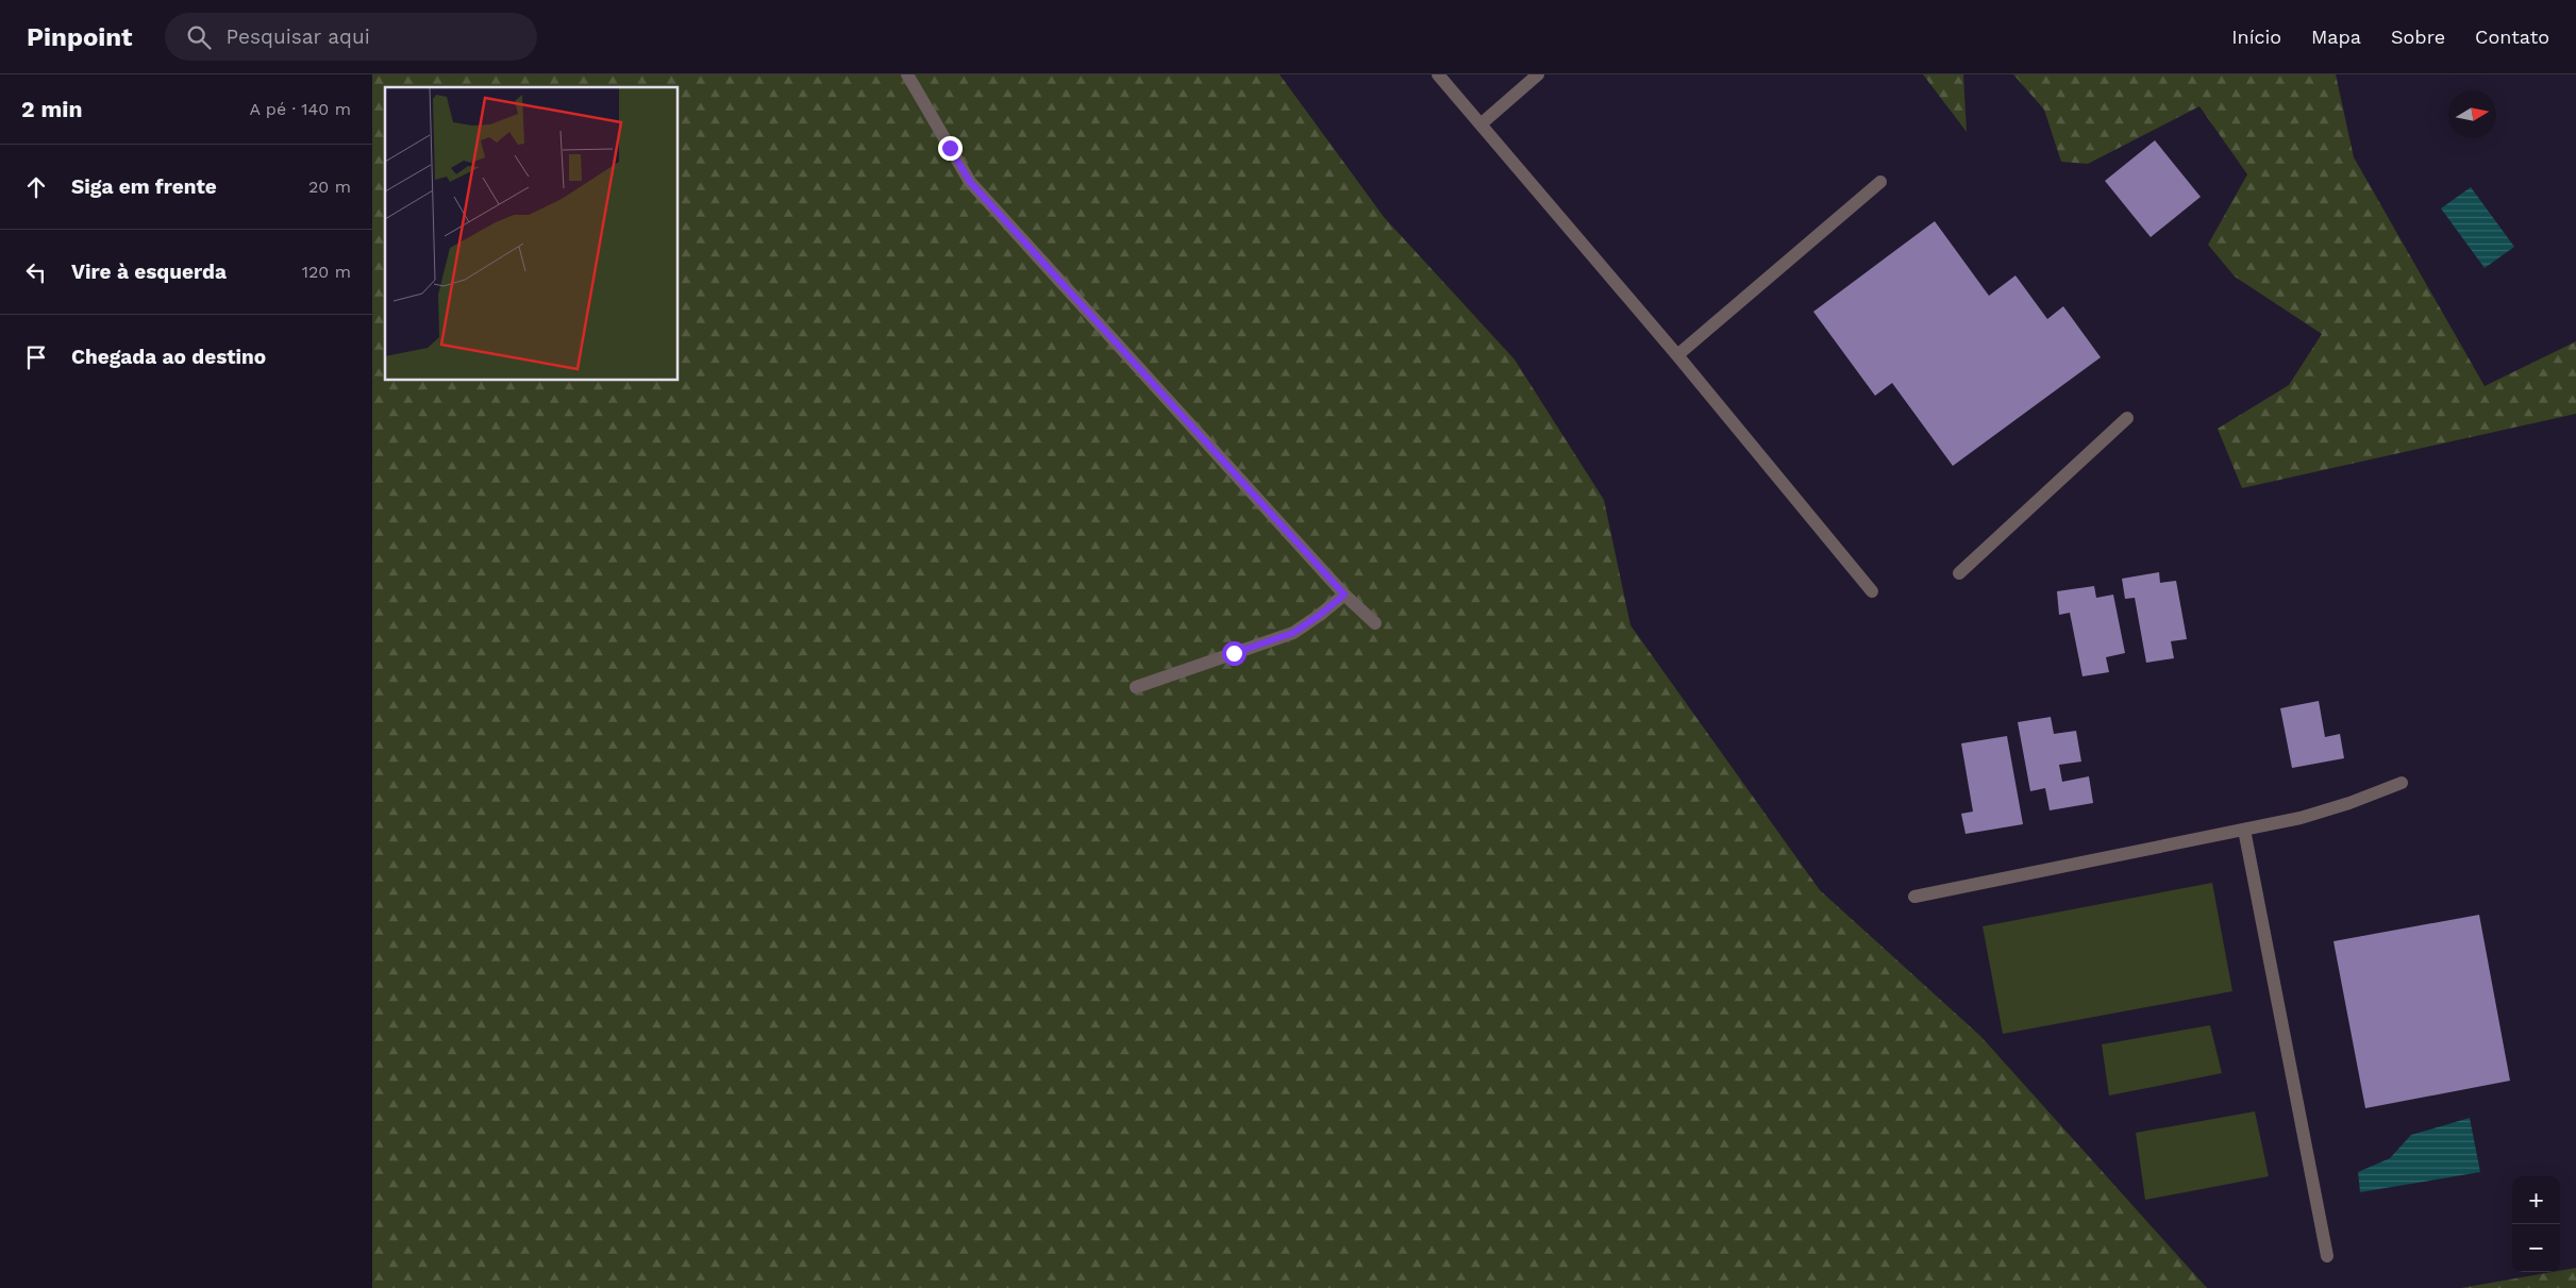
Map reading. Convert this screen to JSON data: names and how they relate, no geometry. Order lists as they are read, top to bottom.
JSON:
{
  "north": "right",
  "page": {
    "header": "Pinpoint",
    "search": "Pesquisar aqui",
    "nav": [
      "Início",
      "Mapa",
      "Sobre",
      "Contato"
    ],
    "heading": ["2 min", "A pé · 140 m"],
    "list": [
      ["Siga em frente", "20 m"],
      ["Vire à esquerda", "120 m"],
      "Chegada ao destino"
    ],
    "map_buttons": ["+", "−"]
  }
}
